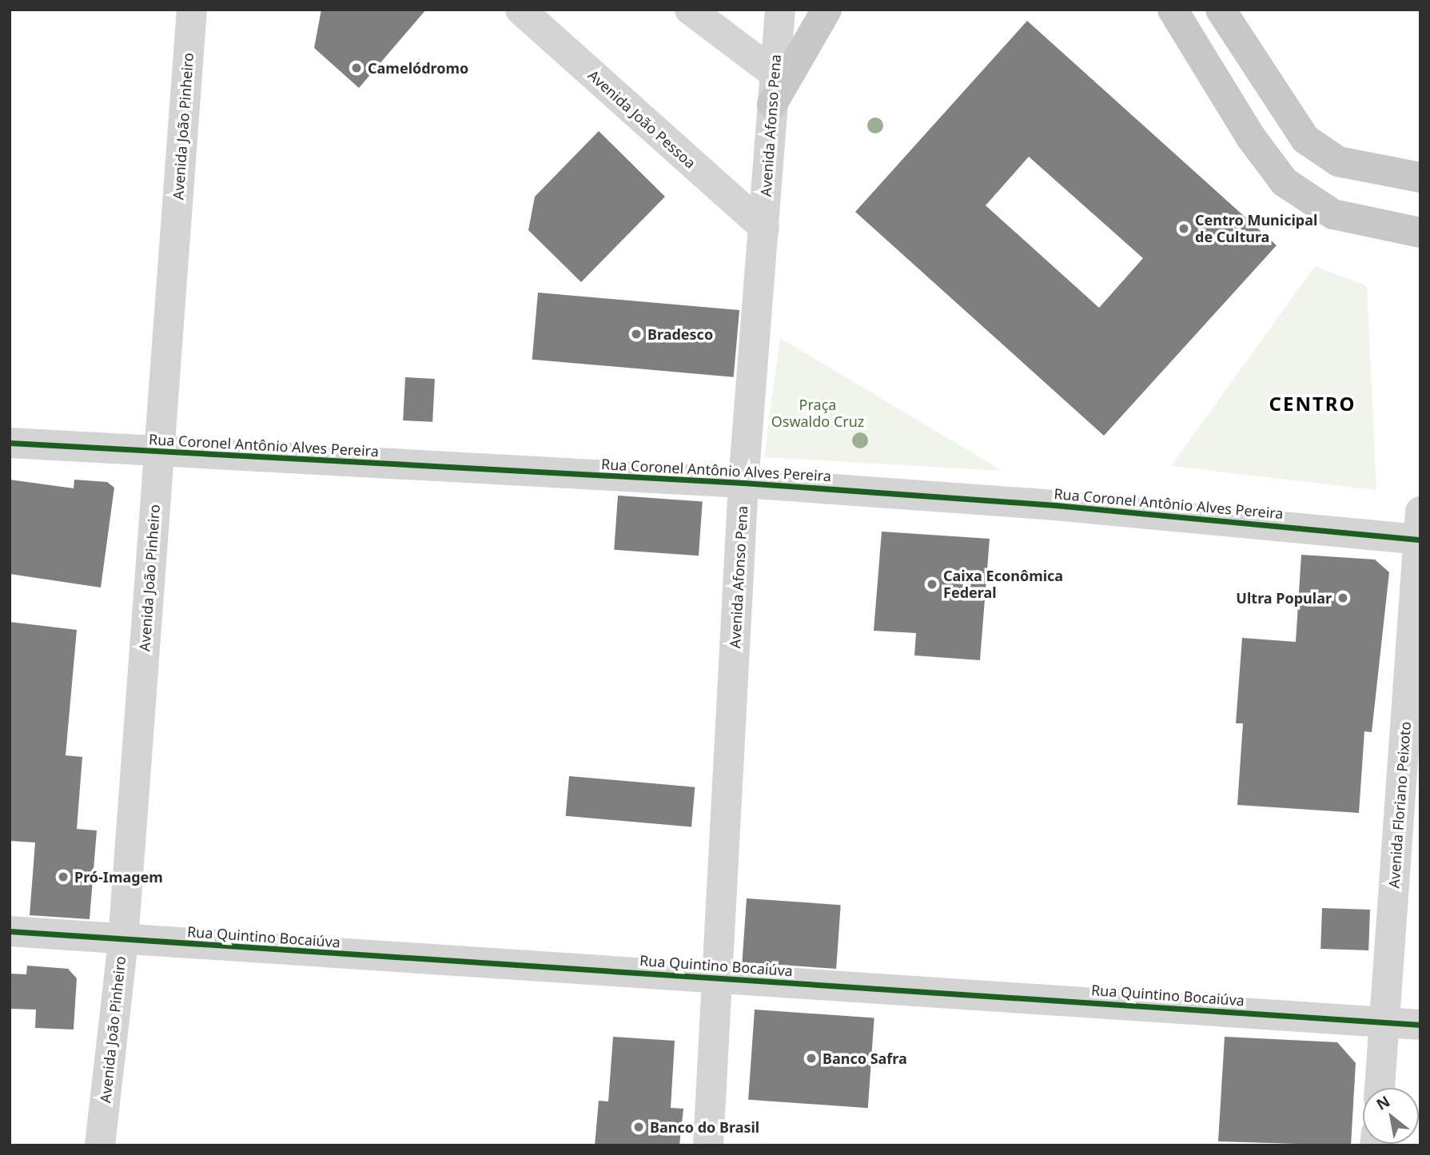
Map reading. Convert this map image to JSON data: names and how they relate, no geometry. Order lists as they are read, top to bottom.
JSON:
{
  "streets": {
    "street": [
      "Avenida João Pessoa",
      "Avenida Afonso Pena",
      "Avenida João Pinheiro",
      "Rua Coronel Antônio Alves Pereira",
      "Avenida Floriano Peixoto",
      "Rua Quintino Bocaiúva"
    ]
  },
  "crossings": [
    ["Avenida João Pessoa", "Avenida Afonso Pena"],
    ["Avenida Afonso Pena", "Rua Coronel Antônio Alves Pereira"],
    ["Avenida Afonso Pena", "Rua Quintino Bocaiúva"],
    ["Avenida João Pinheiro", "Rua Coronel Antônio Alves Pereira"],
    ["Avenida João Pinheiro", "Rua Quintino Bocaiúva"],
    ["Rua Coronel Antônio Alves Pereira", "Avenida Floriano Peixoto"],
    ["Avenida Floriano Peixoto", "Rua Quintino Bocaiúva"]
  ],
  "districts": ["CENTRO"],
  "parks": ["Praça Oswaldo Cruz"],
  "places": [
    "Camelódromo",
    "Centro Municipal de Cultura",
    "Bradesco",
    "Caixa Econômica Federal",
    "Ultra Popular",
    "Pró-Imagem",
    "Banco Safra",
    "Banco do Brasil"
  ],
  "north": "top left"
}
